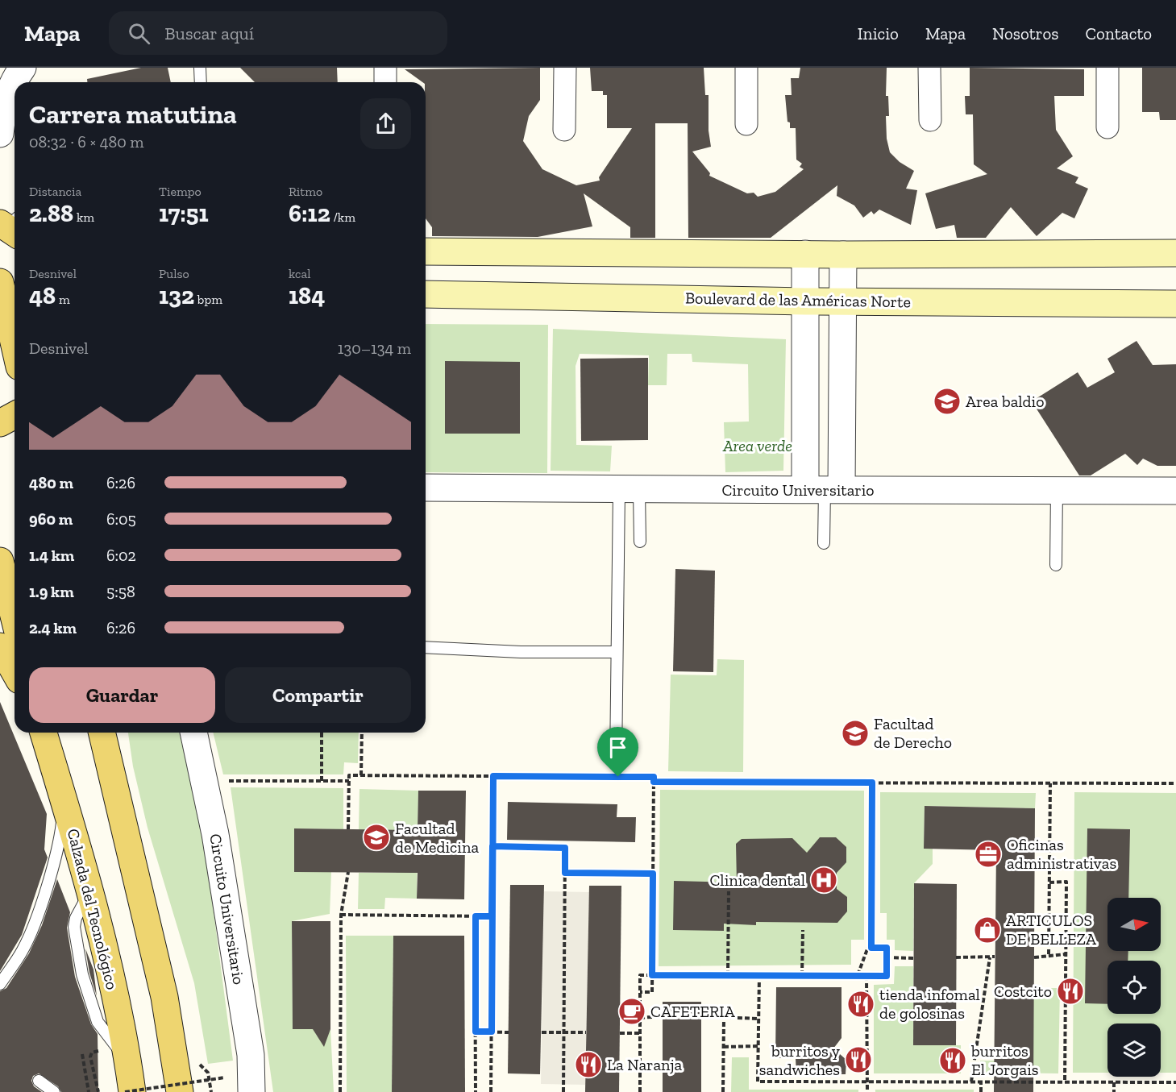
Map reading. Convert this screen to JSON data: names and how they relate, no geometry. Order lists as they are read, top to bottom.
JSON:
{
  "streets": {
    "main road": ["Boulevard de las Américas Norte", "Calzada del Tecnológico"],
    "street": ["Circuito Universitario"]
  },
  "parks": ["Area verde"],
  "places": {
    "school or university": ["Area baldio", "Facultad de Derecho", "Facultad de Medicina"],
    "office": ["Oficinas administrativas"],
    "hospital": ["Clinica dental"],
    "shop": ["ARTICULOS DE BELLEZA"],
    "restaurant": [
      "Costcito",
      "tienda infomal de golosinas",
      "burritos y sandwiches",
      "burritos El Jorgais",
      "La Naranja"
    ],
    "cafe": ["CAFETERIA"]
  },
  "north": "right",
  "page": {
    "header": "Mapa",
    "search": "Buscar aquí",
    "nav": [
      "Inicio",
      "Mapa",
      "Nosotros",
      "Contacto"
    ],
    "heading": ["Carrera matutina", "08:32 · 6 × 480 m"],
    "stats": [
      ["Distancia", "2.88 km"],
      ["Tiempo", "17:51"],
      ["Ritmo", "6:12 /km"],
      ["Desnivel", "48 m"],
      ["Pulso", "132 bpm"],
      ["kcal", "184"]
    ],
    "chart": ["Desnivel", "130–134 m"],
    "list": [
      {
        "name": "480 m",
        "note": "6:26"
      },
      {
        "name": "960 m",
        "note": "6:05"
      },
      {
        "name": "1.4 km",
        "note": "6:02"
      },
      {
        "name": "1.9 km",
        "note": "5:58"
      },
      {
        "name": "2.4 km",
        "note": "6:26"
      }
    ],
    "buttons": ["Guardar", "Compartir"]
  }
}
